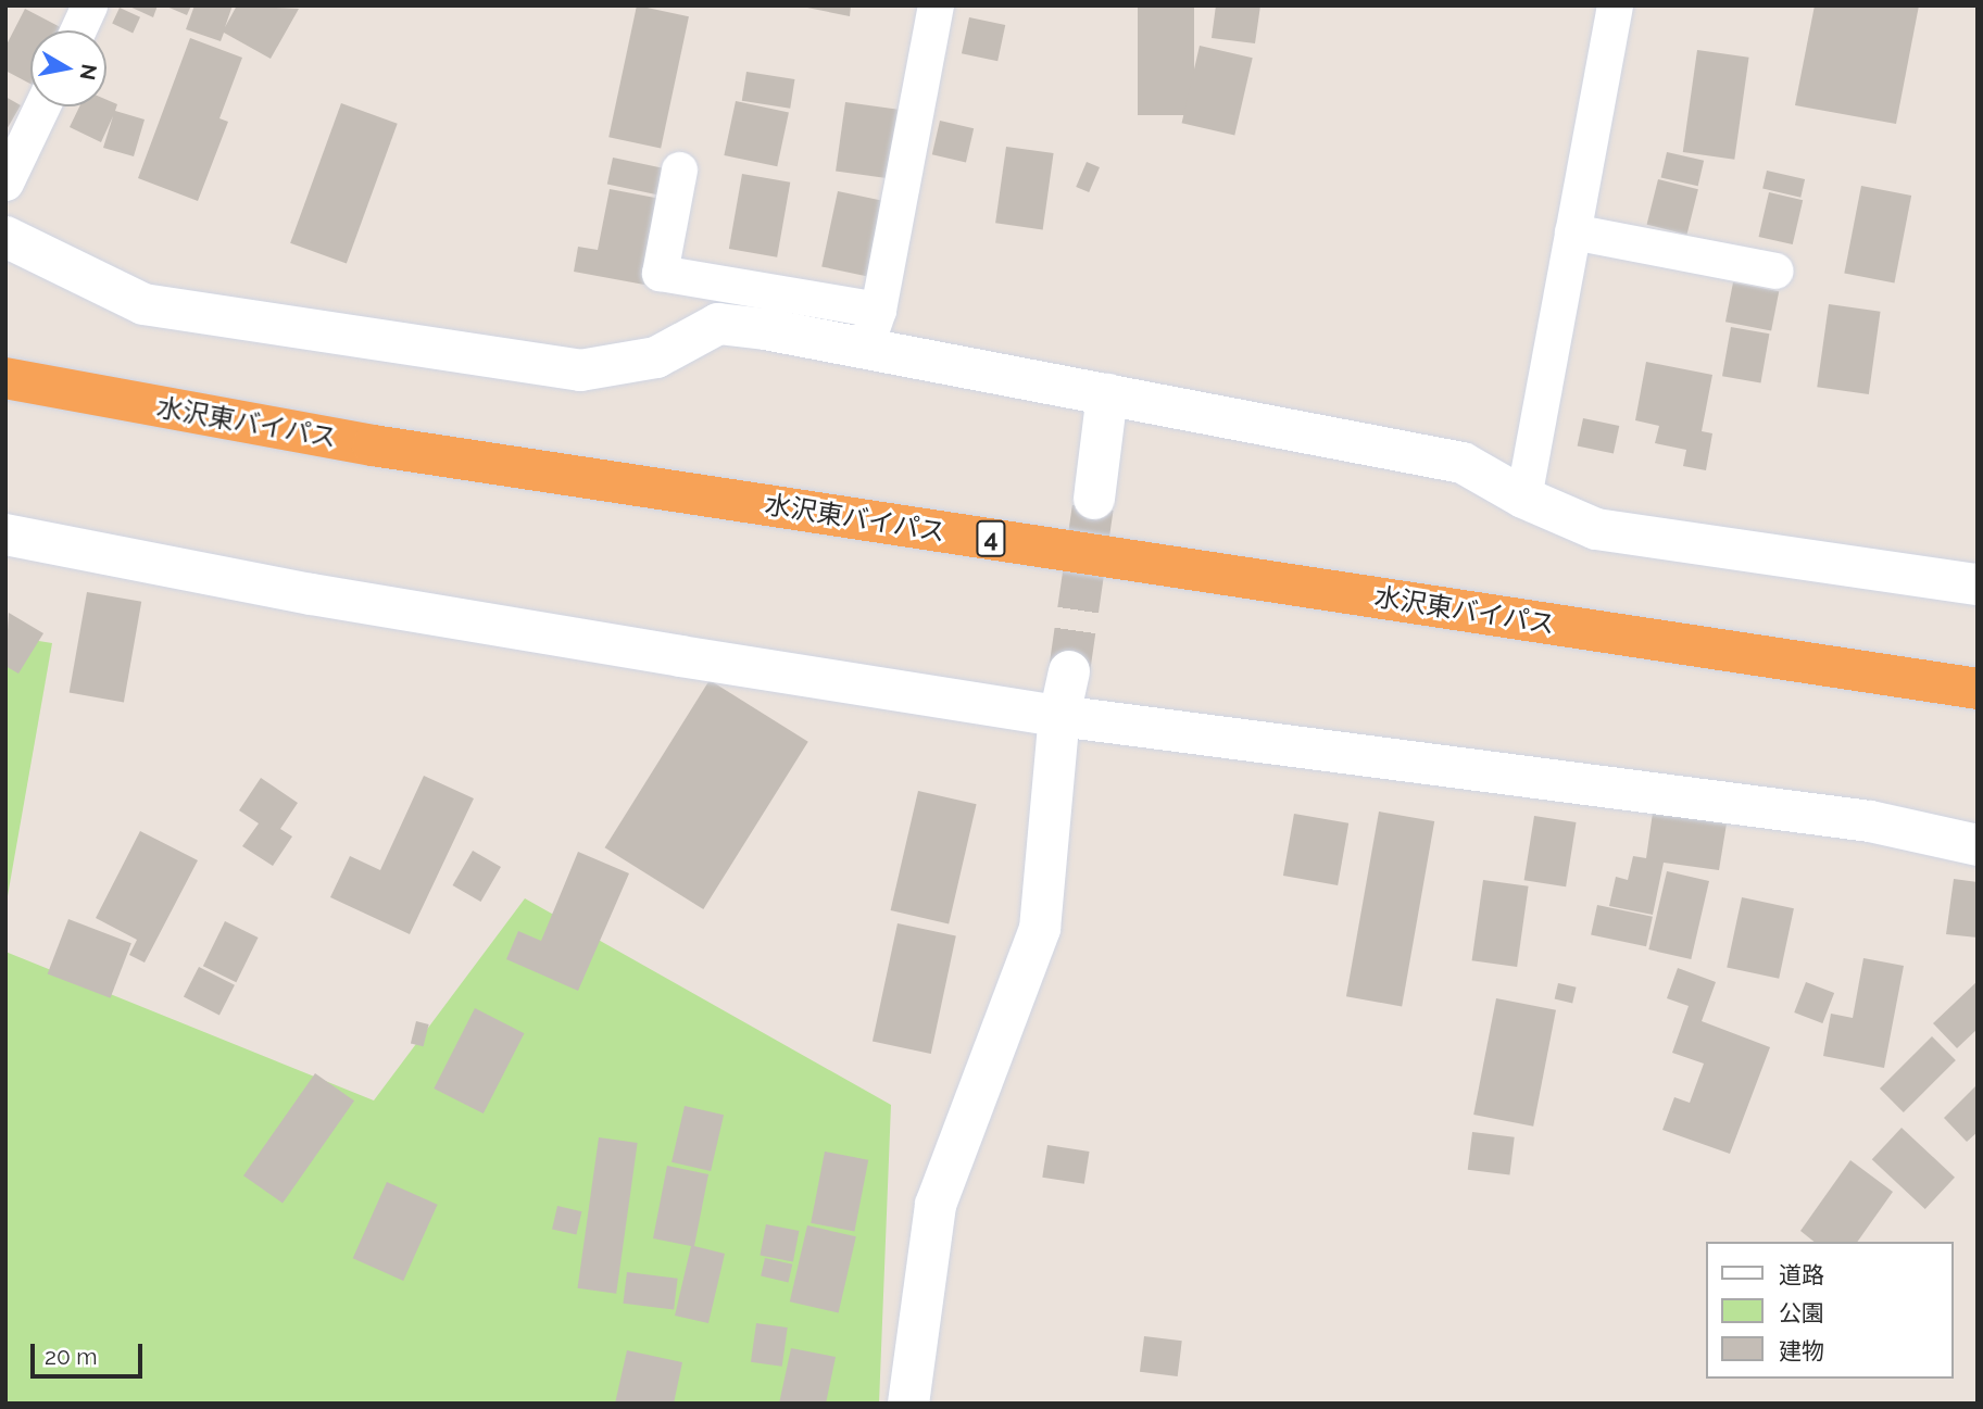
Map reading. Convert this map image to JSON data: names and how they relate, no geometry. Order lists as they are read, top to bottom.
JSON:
{
  "streets": {
    "highway": ["水沢東バイパス", "4"]
  },
  "legend": ["道路", "公園", "建物"],
  "scale_bar": "20 m",
  "north": "right"
}
